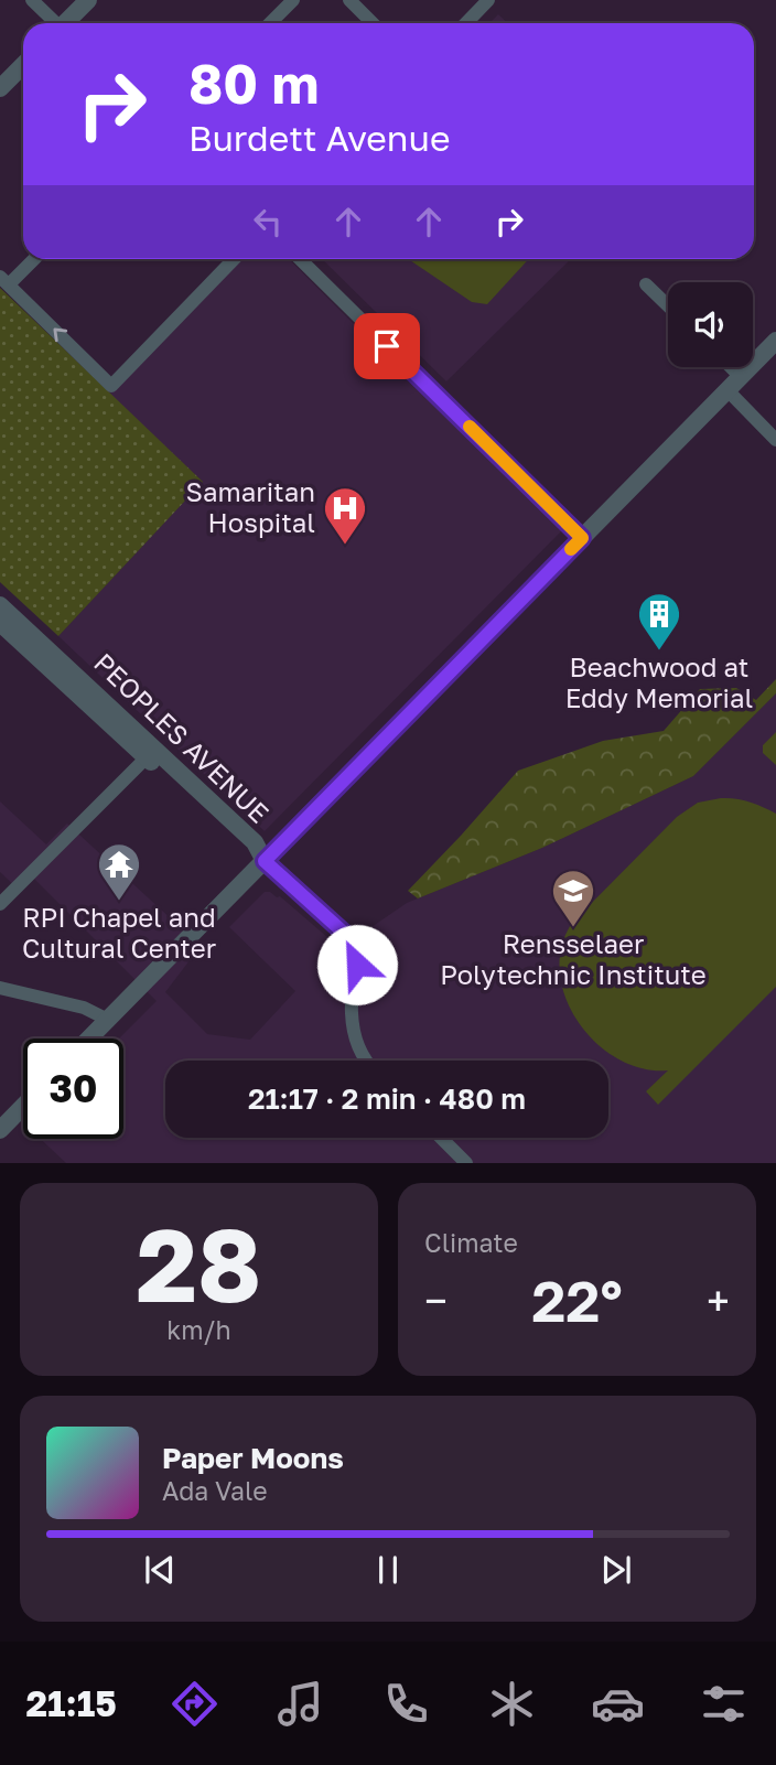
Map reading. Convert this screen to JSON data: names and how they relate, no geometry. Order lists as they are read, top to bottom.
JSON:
{
  "streets": {
    "street": ["PEOPLES AVENUE"]
  },
  "places": {
    "hospital": ["Samaritan Hospital"],
    "building": ["Beachwood at Eddy Memorial"],
    "temple": ["RPI Chapel and Cultural Center"],
    "school or university": ["Rensselaer Polytechnic Institute"]
  },
  "page": {
    "turn": ["80 m", "Burdett Avenue"],
    "limit": "30",
    "trip": "21:17 · 2 min · 480 m",
    "tile": [
      ["28", "km/h"],
      "Climate"
    ],
    "heat": ["−", "22°", "+"],
    "song": ["Paper Moons", "Ada Vale"],
    "tabs": "21:15"
  }
}
